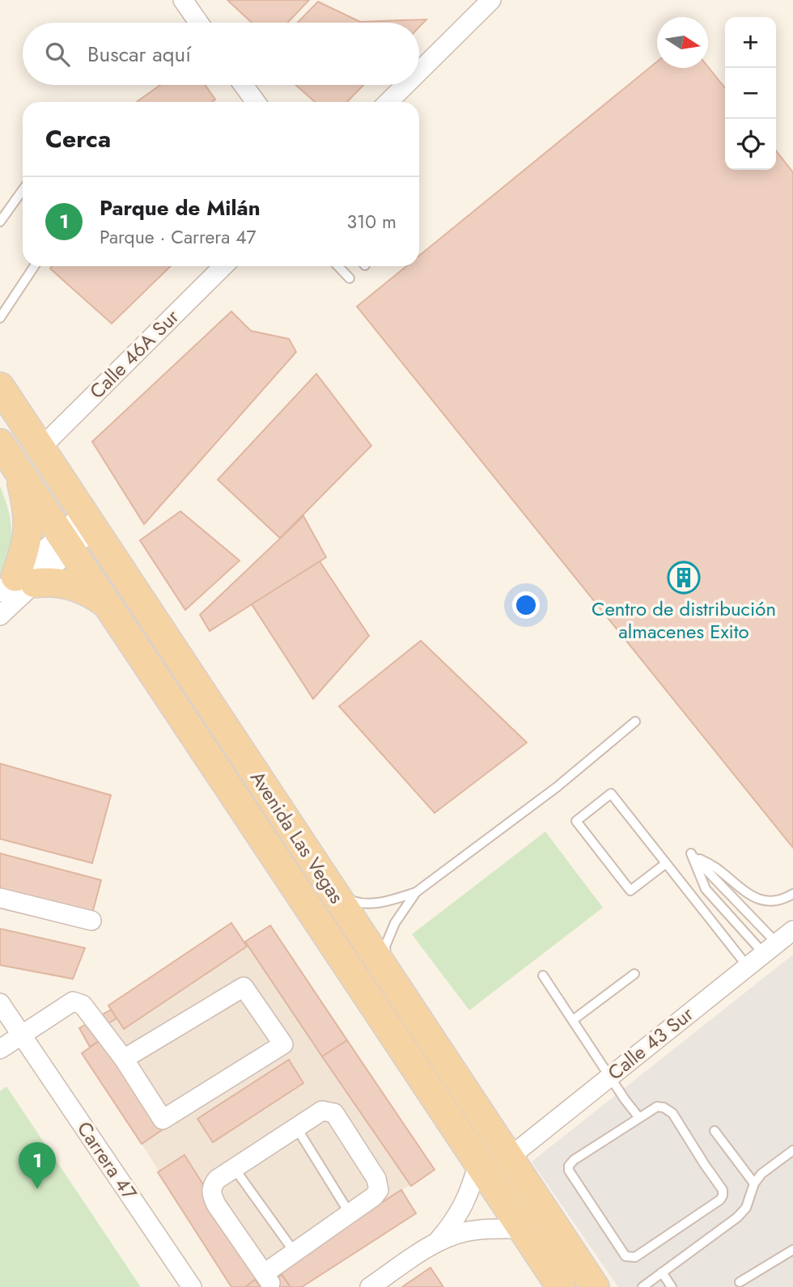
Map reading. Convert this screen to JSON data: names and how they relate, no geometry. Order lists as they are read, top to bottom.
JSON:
{
  "streets": {
    "main road": ["Avenida Las Vegas"],
    "street": ["Calle 46A Sur", "Calle 43 Sur", "Carrera 47"]
  },
  "crossings": [
    ["Calle 46A Sur", "Avenida Las Vegas"],
    ["Avenida Las Vegas", "Calle 43 Sur"]
  ],
  "places": {
    "building": ["Centro de distribución almacenes Exito"]
  },
  "north": "right",
  "page": {
    "map_buttons": ["+", "−"],
    "search": "Buscar aquí",
    "heading": "Cerca",
    "list": [
      {
        "mark": "1",
        "name": "Parque de Milán",
        "note": "Parque · Carrera 47",
        "value": "310 m"
      }
    ],
    "pins": "1"
  }
}
